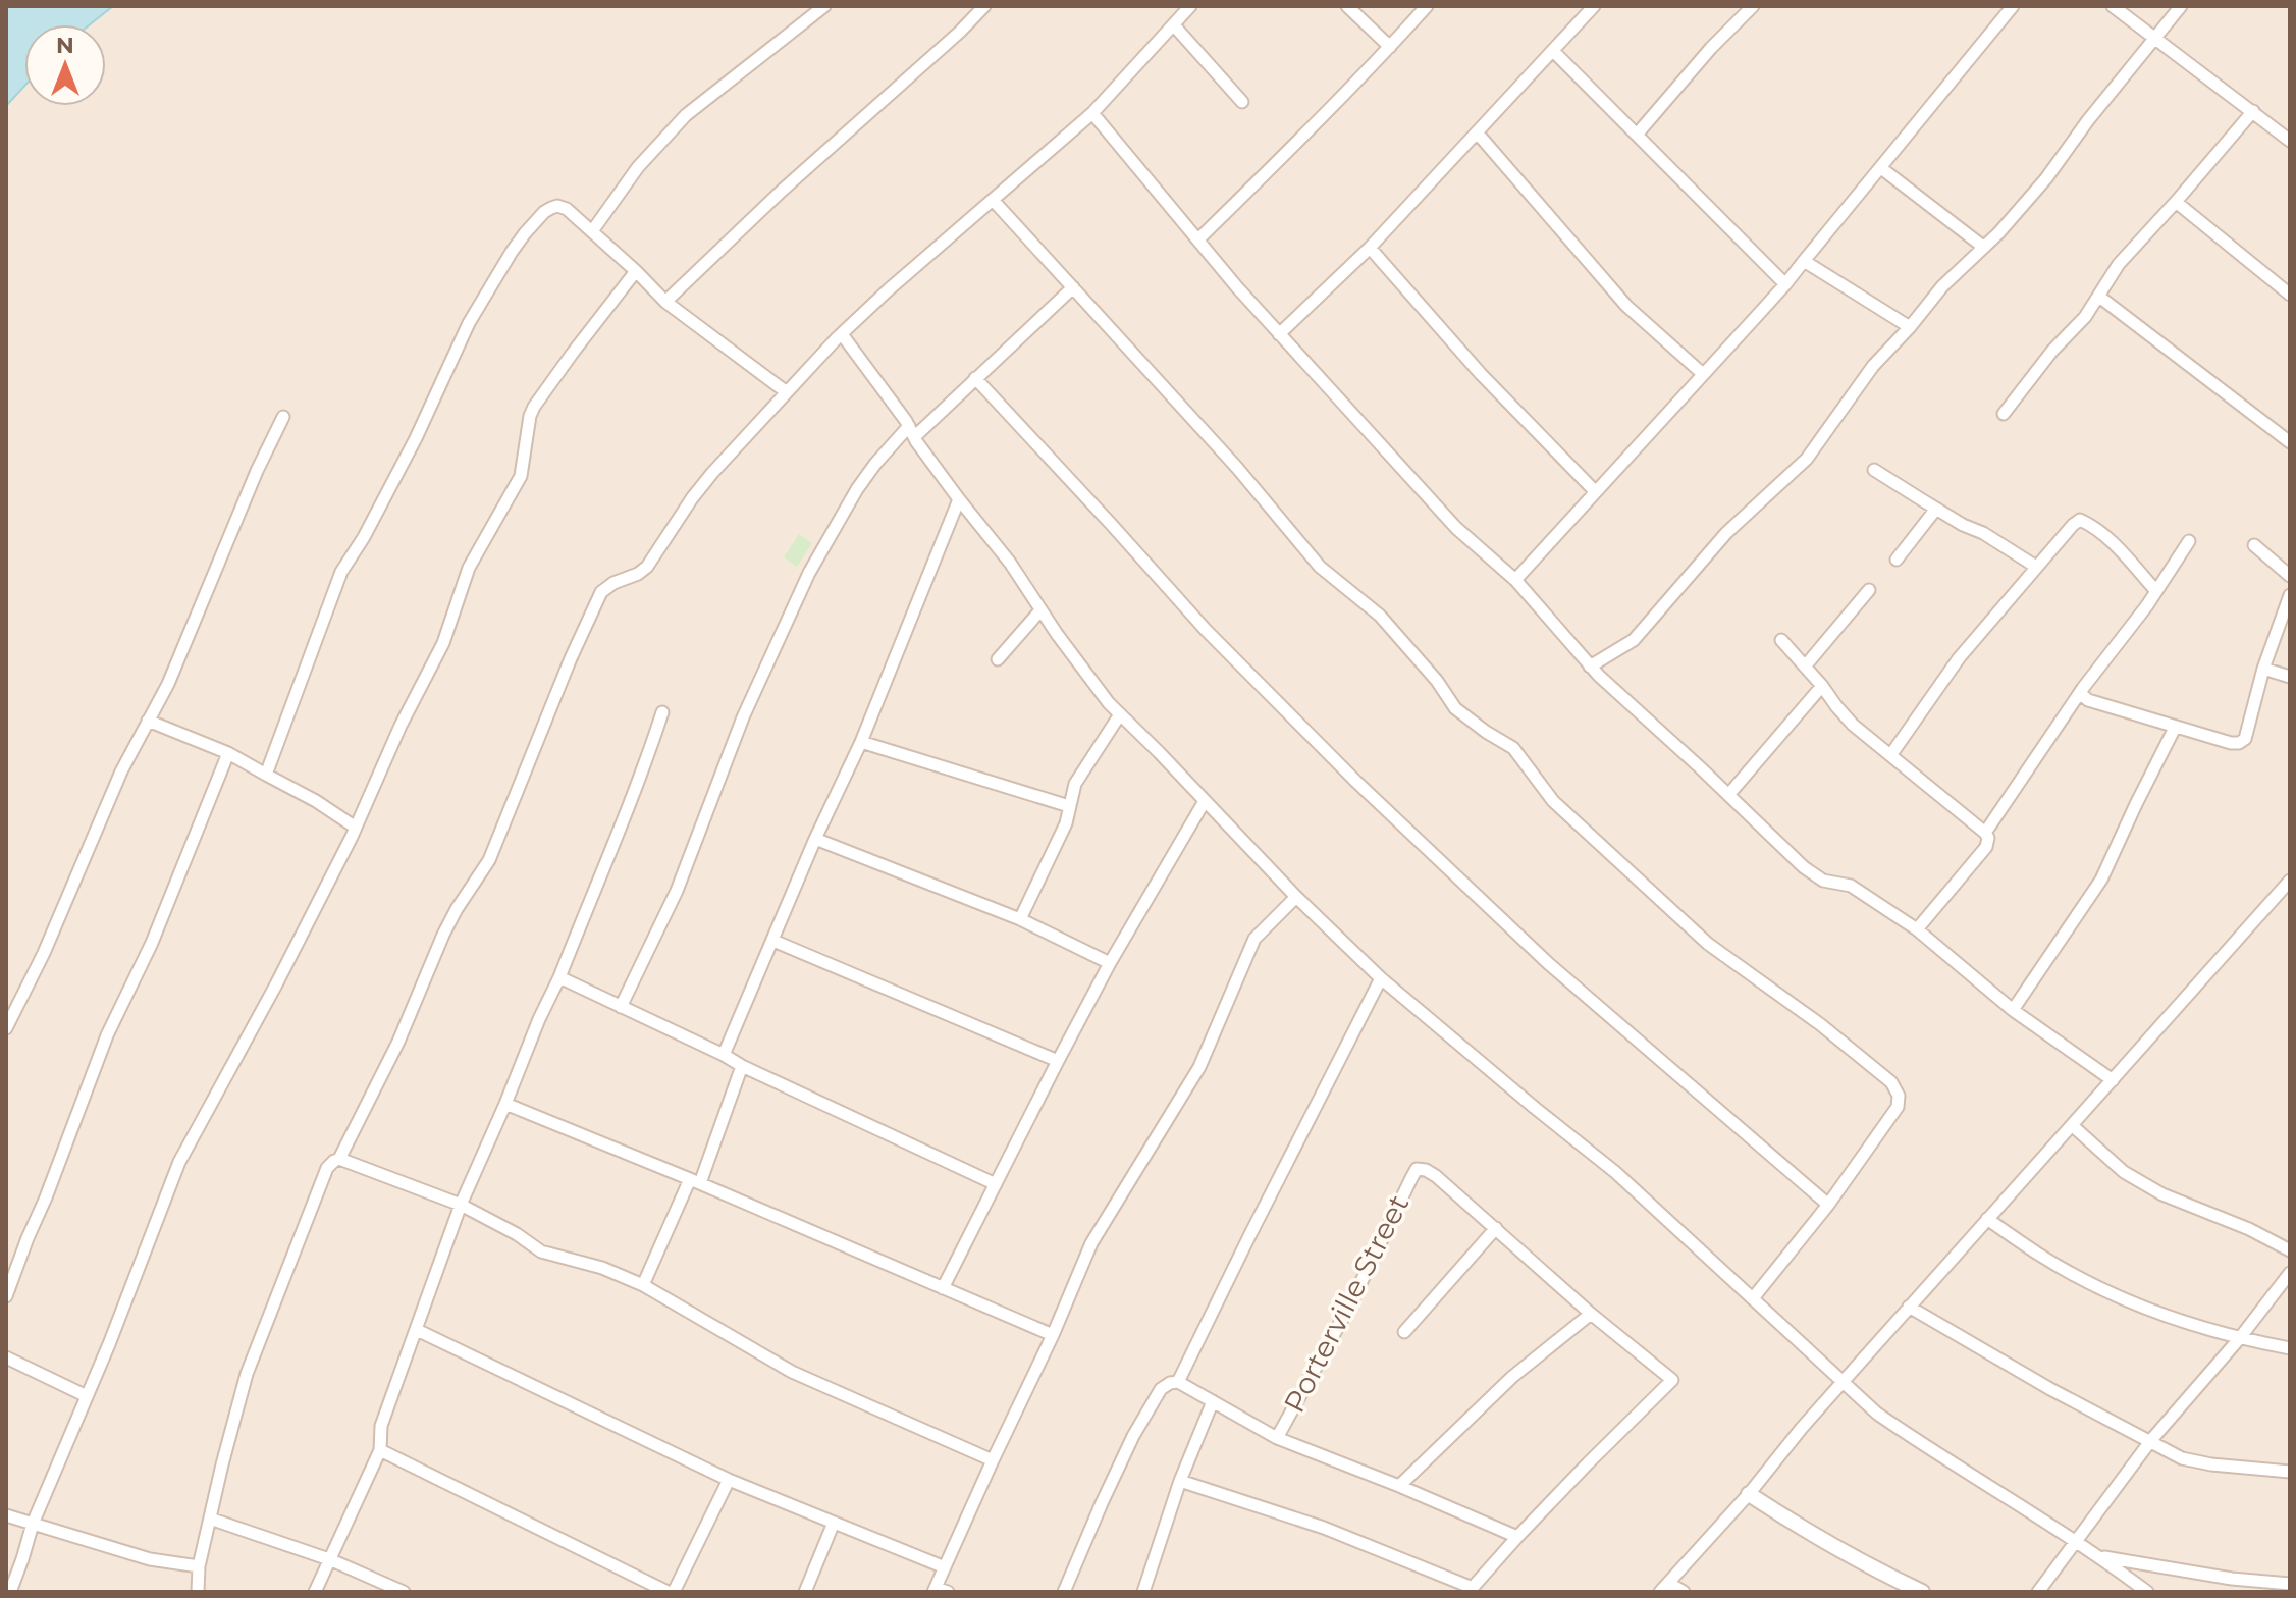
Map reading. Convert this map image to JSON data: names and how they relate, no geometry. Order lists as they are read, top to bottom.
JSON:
{
  "streets": {
    "street": ["Porterville Street"]
  },
  "north": "top"
}
